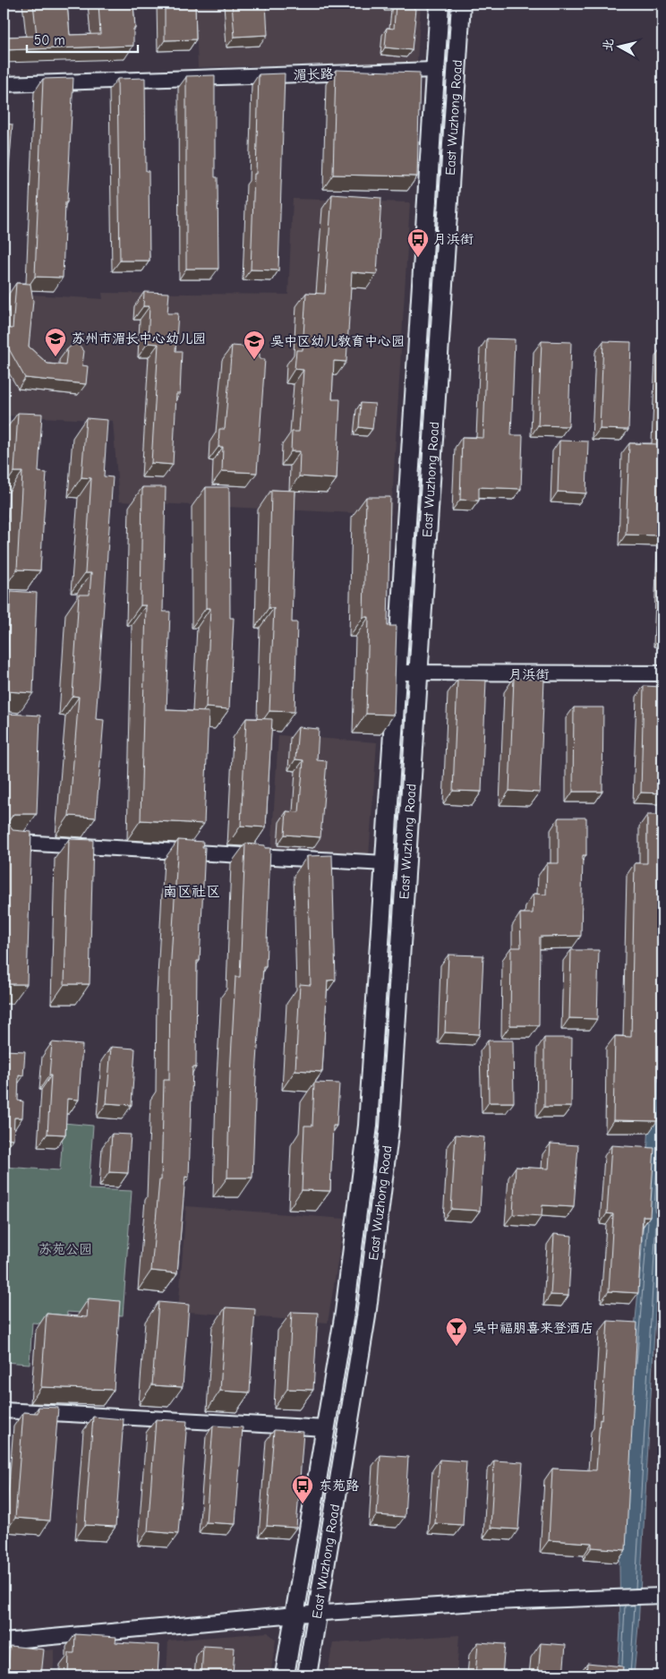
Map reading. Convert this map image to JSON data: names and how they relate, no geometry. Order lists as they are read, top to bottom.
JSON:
{
  "streets": {
    "main road": ["East Wuzhong Road"],
    "street": ["湄长路", "月浜街"]
  },
  "crossings": [
    ["湄长路", "East Wuzhong Road"],
    ["East Wuzhong Road", "月浜街"]
  ],
  "districts": ["南区社区"],
  "parks": ["苏苑公园"],
  "places": {
    "bus stop": ["月浜街", "东苑路"],
    "school or university": ["苏州市湄长中心幼儿园", "吴中区幼儿教育中心园"],
    "bar": ["吴中福朋喜来登酒店"]
  },
  "scale_bar": "50 m",
  "north": "left"
}
